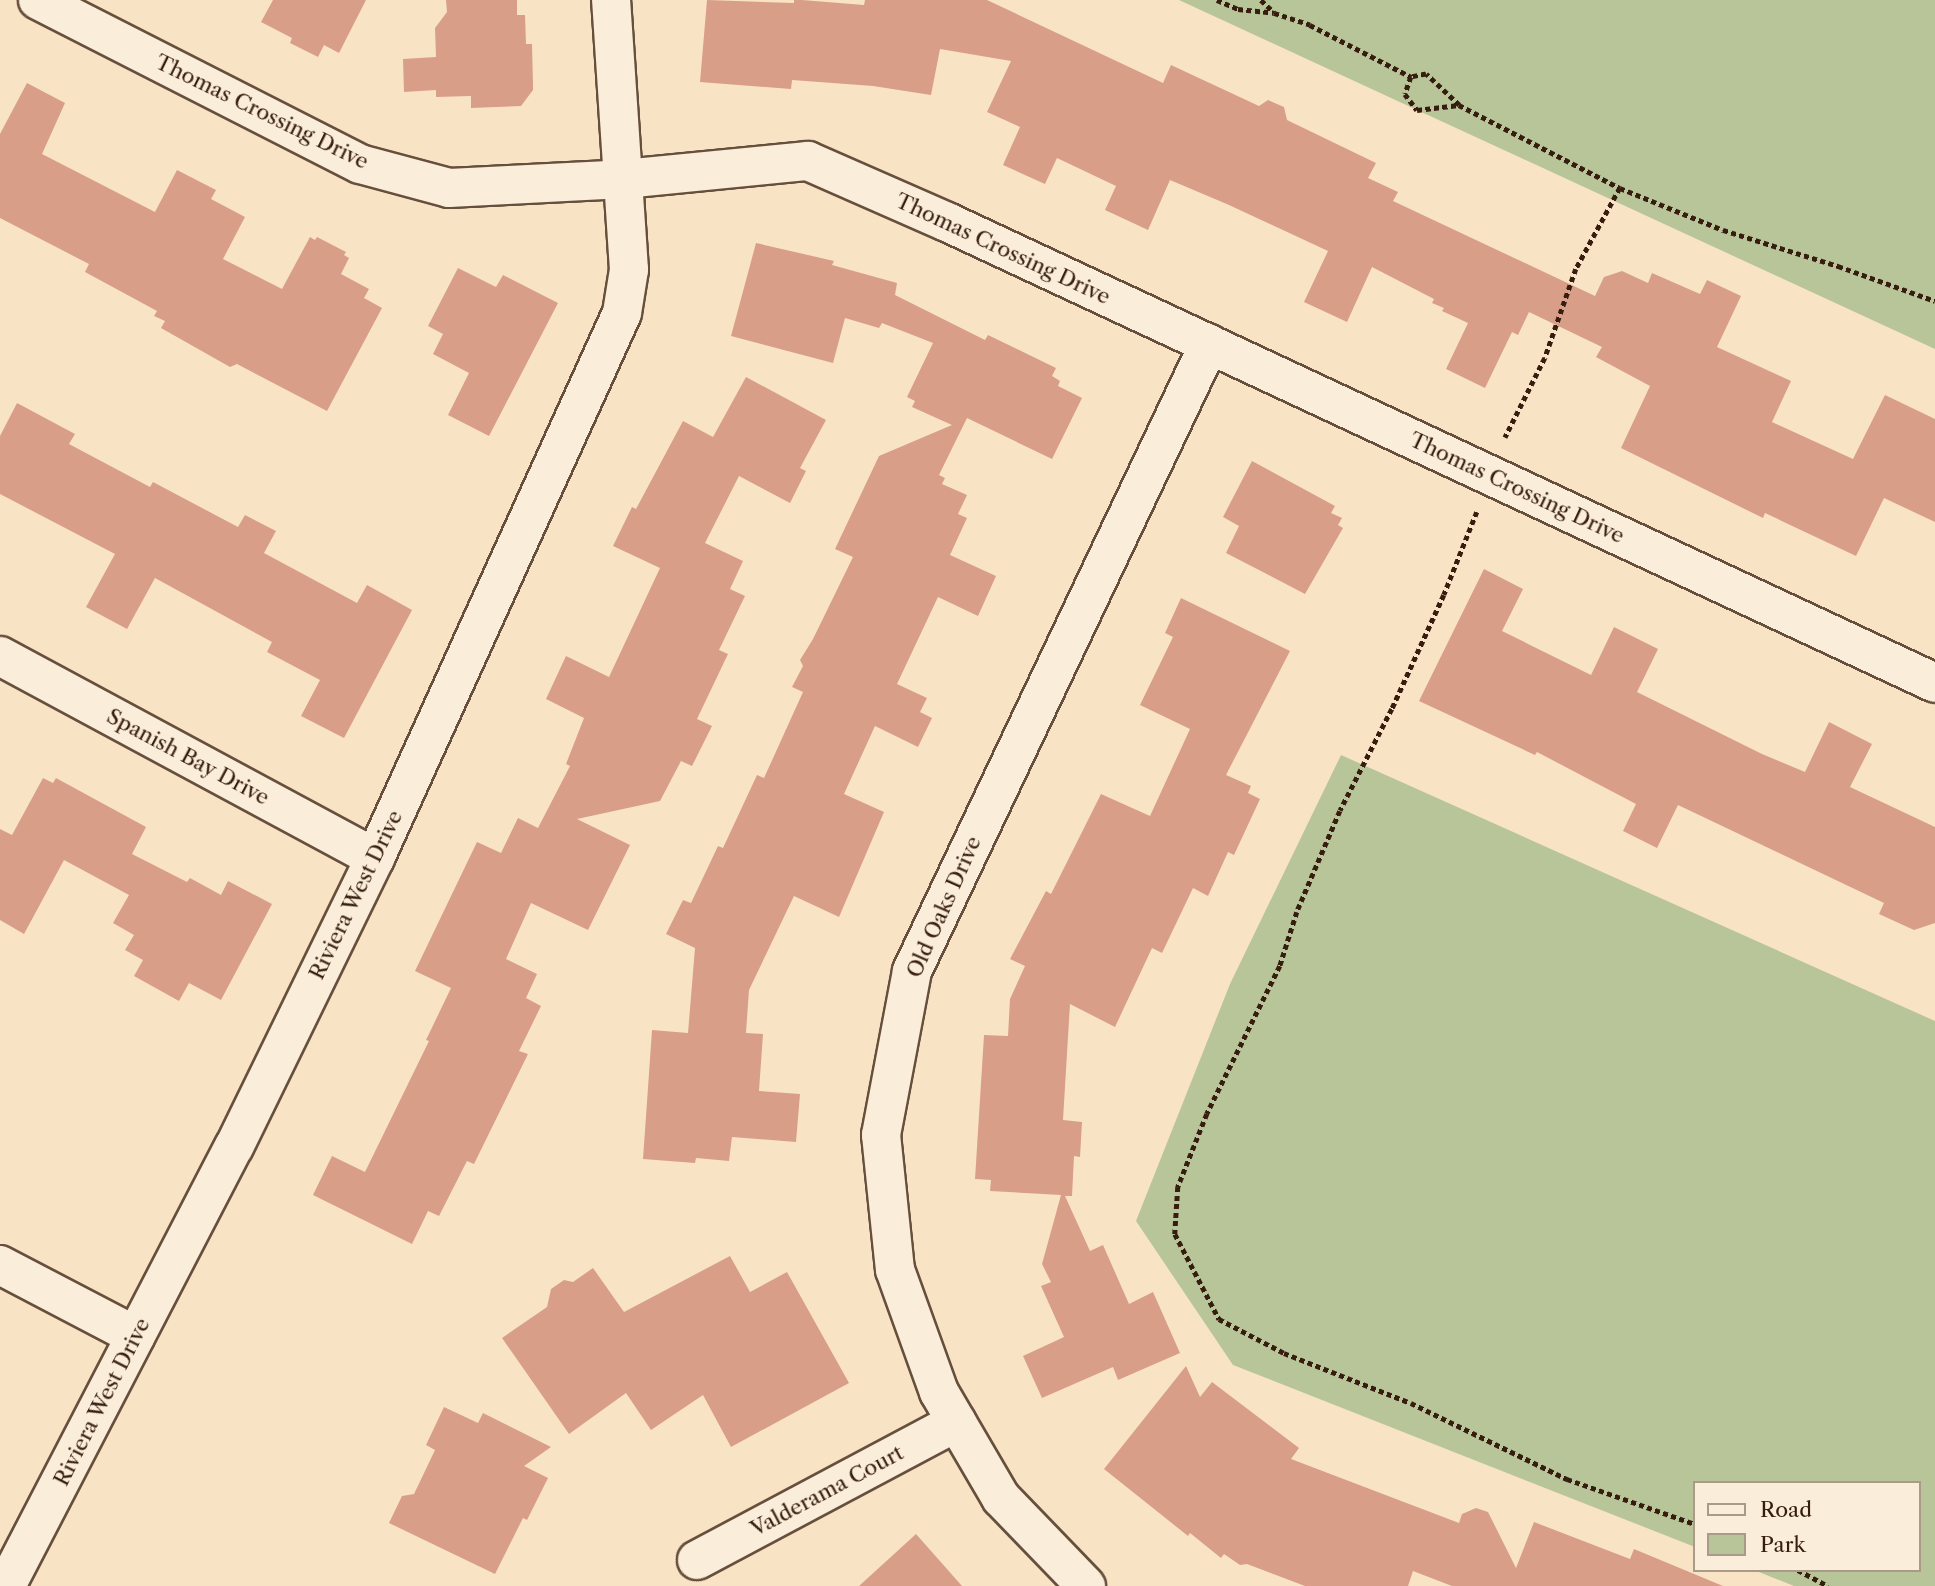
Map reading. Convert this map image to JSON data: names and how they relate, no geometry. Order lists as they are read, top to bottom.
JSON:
{
  "streets": {
    "street": [
      "Thomas Crossing Drive",
      "Spanish Bay Drive",
      "Riviera West Drive",
      "Old Oaks Drive",
      "Valderama Court"
    ]
  },
  "crossings": [
    ["Thomas Crossing Drive", "Riviera West Drive"],
    ["Thomas Crossing Drive", "Old Oaks Drive"],
    ["Spanish Bay Drive", "Riviera West Drive"],
    ["Old Oaks Drive", "Valderama Court"]
  ],
  "legend": ["Road", "Park"]
}
